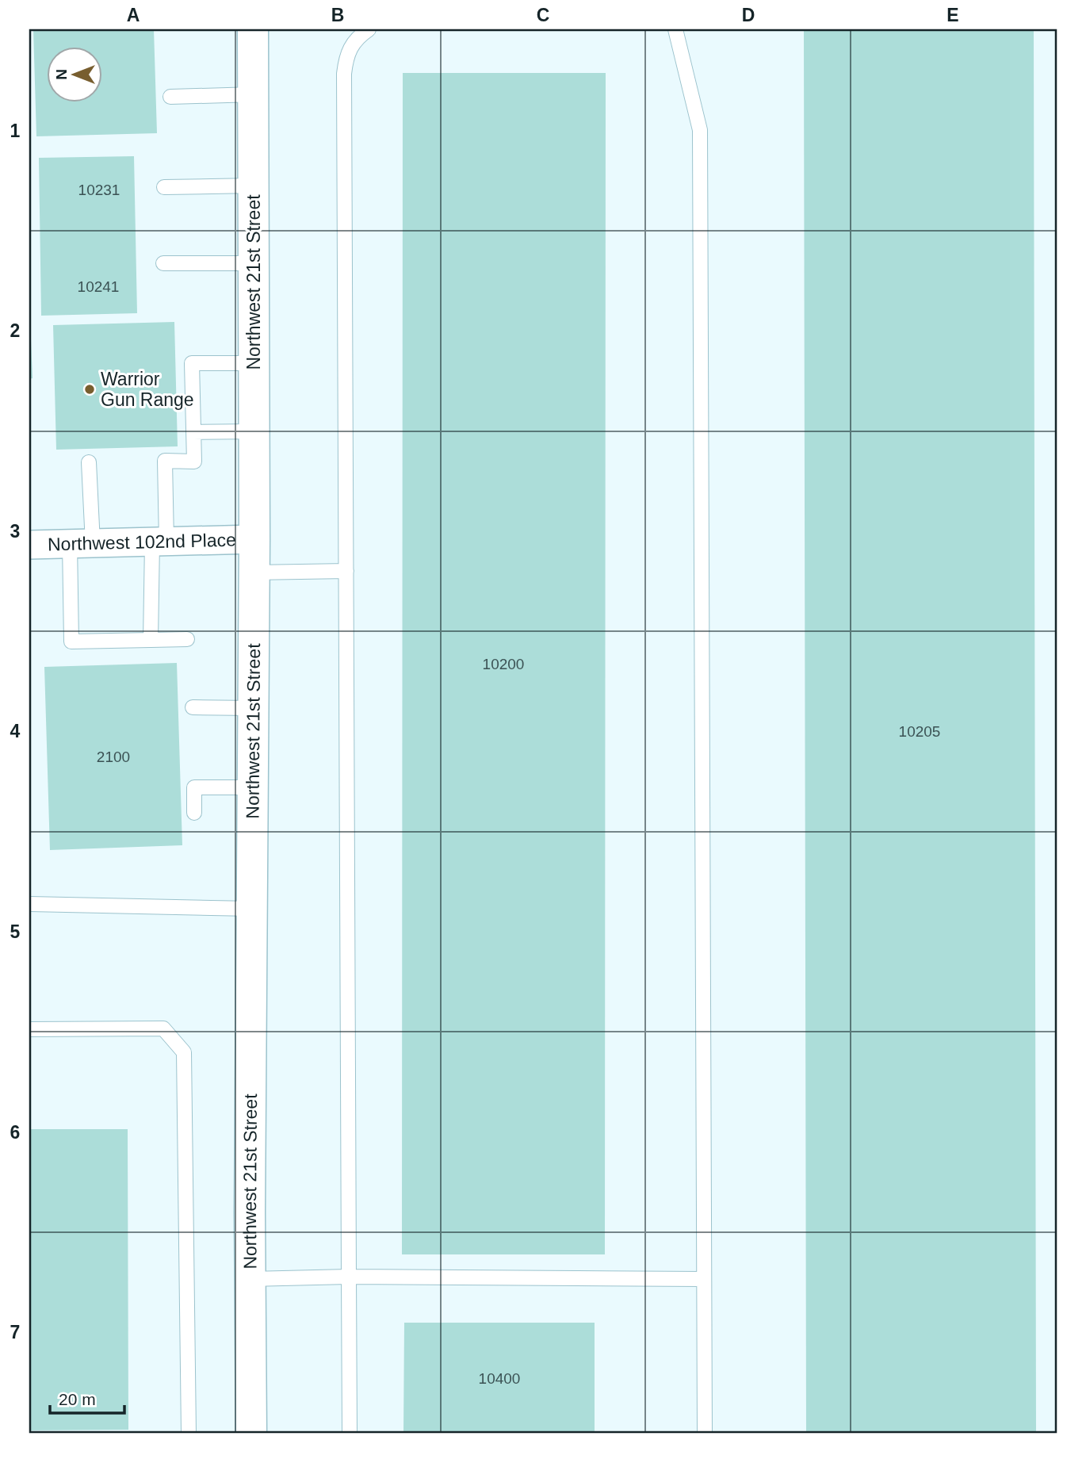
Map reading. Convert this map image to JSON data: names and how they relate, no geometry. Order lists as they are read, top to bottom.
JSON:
{
  "streets": {
    "street": ["Northwest 21st Street", "Northwest 102nd Place"]
  },
  "crossings": [
    ["Northwest 21st Street", "Northwest 102nd Place"]
  ],
  "places": ["Warrior Gun Range"],
  "house_numbers": [
    "10231",
    "10241",
    "10200",
    "10205",
    "2100",
    "10400"
  ],
  "scale_bar": "20 m",
  "north": "left",
  "grid": {
    "columns": [
      "A",
      "B",
      "C",
      "D",
      "E"
    ],
    "rows": [
      "1",
      "2",
      "3",
      "4",
      "5",
      "6",
      "7"
    ]
  }
}
